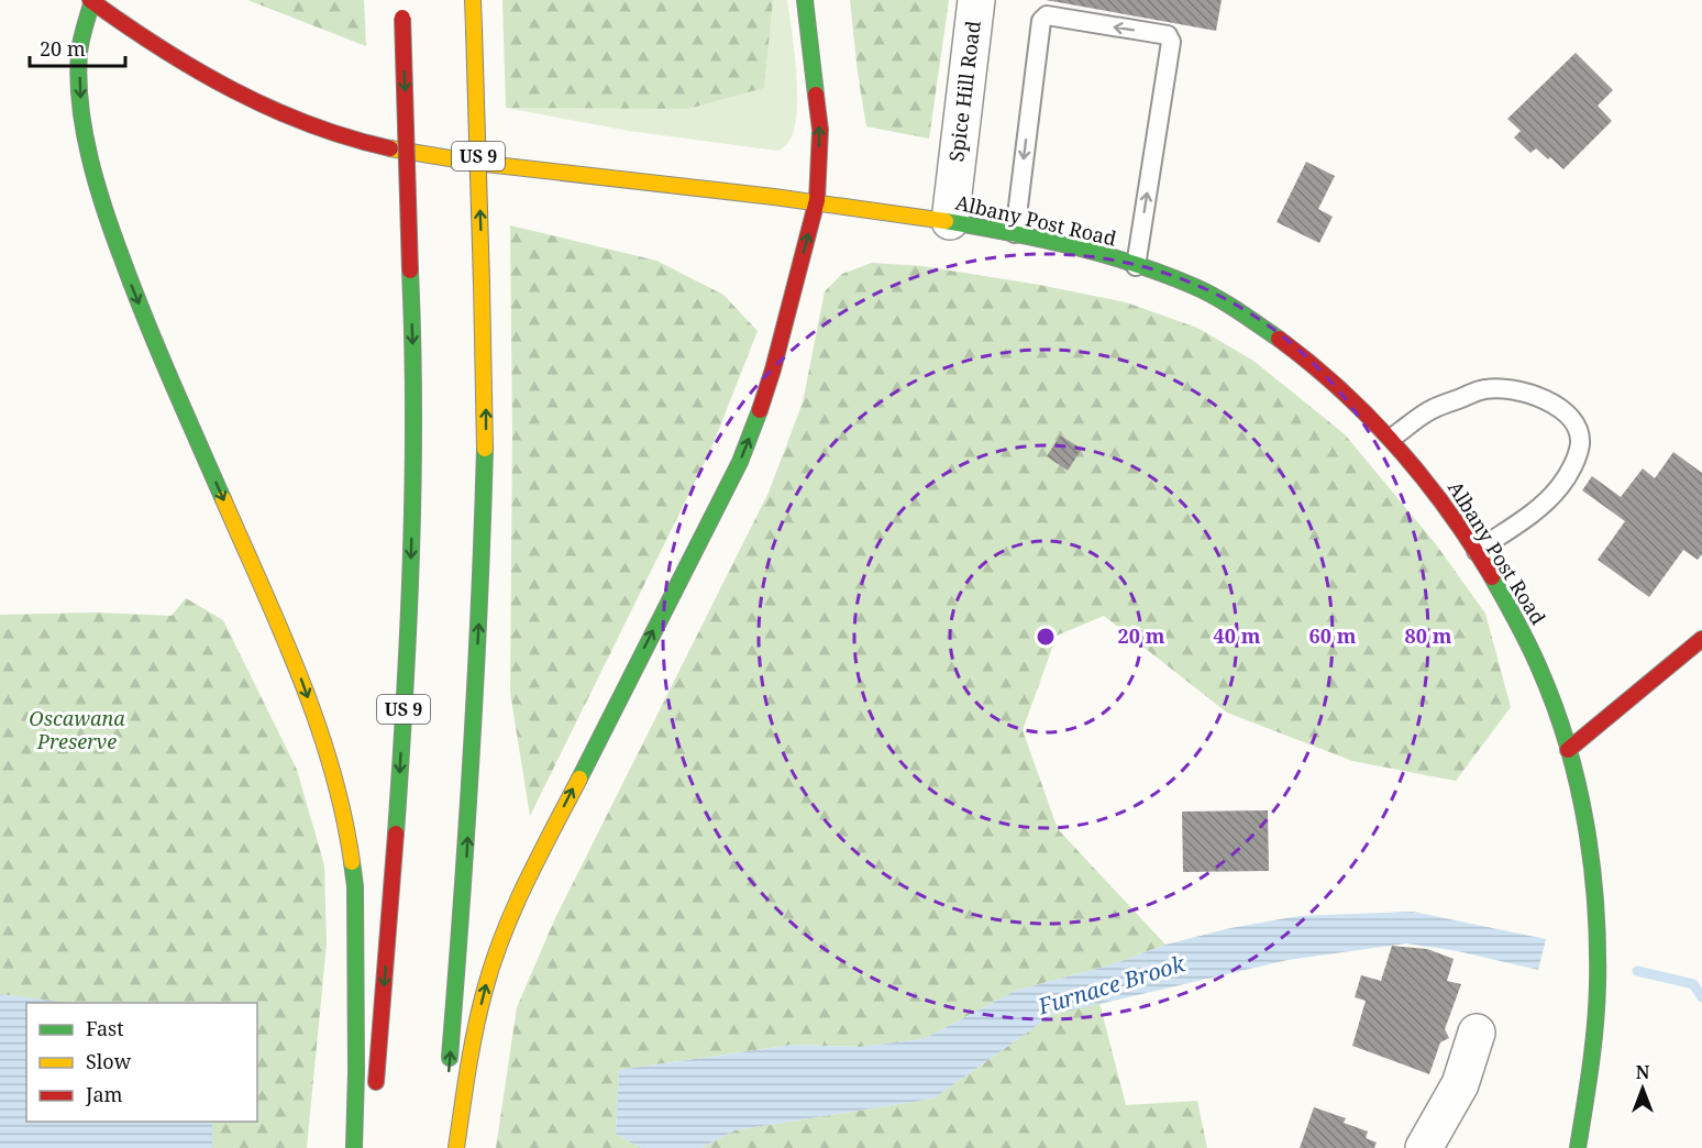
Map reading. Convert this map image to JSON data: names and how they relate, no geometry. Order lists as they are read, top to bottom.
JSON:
{
  "streets": {
    "main road": ["US 9", "Albany Post Road"],
    "street": ["Spice Hill Road"]
  },
  "crossings": [
    ["Spice Hill Road", "Albany Post Road"]
  ],
  "water": ["Furnace Brook"],
  "parks": ["Oscawana Preserve"],
  "legend": ["Fast", "Slow", "Jam"],
  "scale_bar": "20 m",
  "north": "top",
  "rings": [
    "20 m",
    "40 m",
    "60 m",
    "80 m"
  ]
}
